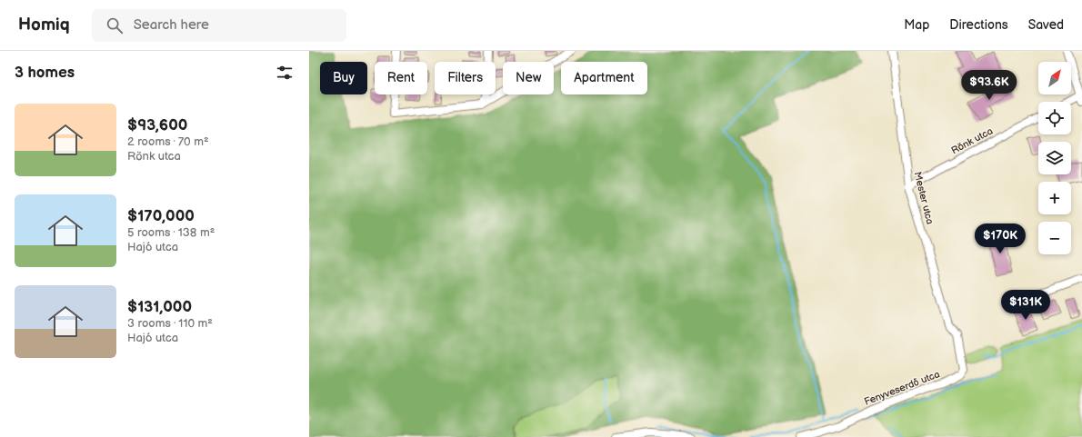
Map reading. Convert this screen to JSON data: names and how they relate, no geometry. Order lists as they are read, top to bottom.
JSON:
{
  "streets": {
    "street": ["Rönk utca", "Mester utca", "Fenyveserdő utca"]
  },
  "crossings": [
    ["Rönk utca", "Mester utca"],
    ["Mester utca", "Fenyveserdő utca"]
  ],
  "north": "top right",
  "page": {
    "header": "Homiq",
    "search": "Search here",
    "nav": ["Map", "Directions", "Saved"],
    "heading": "3 homes",
    "map_buttons": ["+", "−"],
    "chip": [
      "Buy",
      "Rent",
      "Filters",
      "New",
      "Apartment"
    ],
    "price": ["$93.6K", "$170K", "$131K"],
    "list": [
      {
        "name": "$93,600",
        "note": "2 rooms · 70 m² · Rönk utca"
      },
      {
        "name": "$170,000",
        "note": "5 rooms · 138 m² · Hajó utca"
      },
      {
        "name": "$131,000",
        "note": "3 rooms · 110 m² · Hajó utca"
      }
    ]
  }
}
